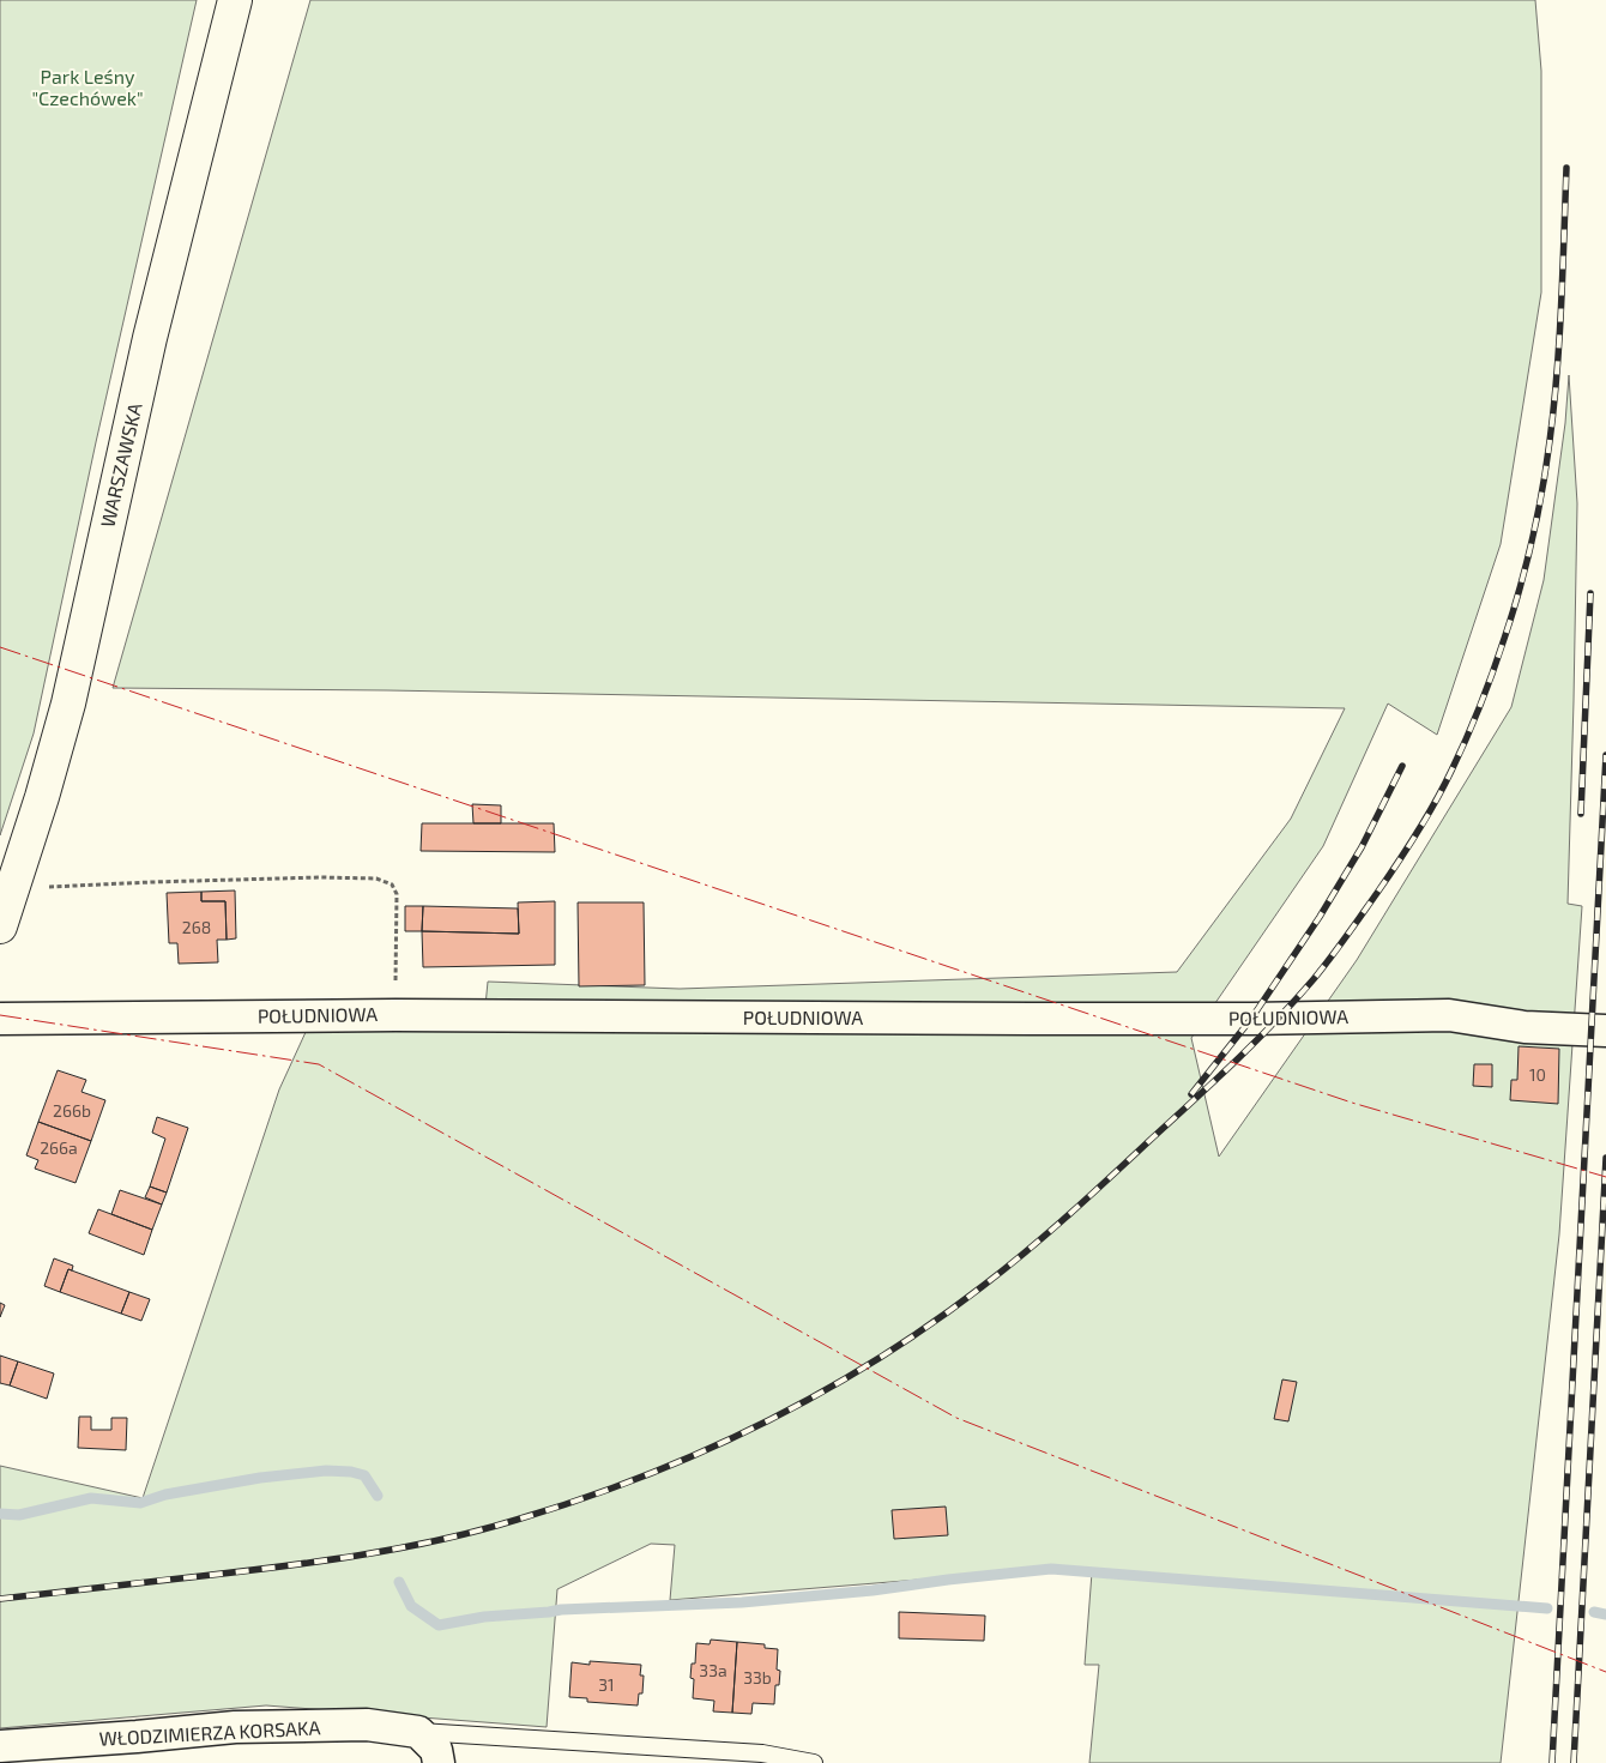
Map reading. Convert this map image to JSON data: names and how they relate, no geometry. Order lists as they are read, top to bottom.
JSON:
{
  "streets": {
    "street": ["WARSZAWSKA", "POŁUDNIOWA", "WŁODZIMIERZA KORSAKA"]
  },
  "parks": ["Park Leśny \"Czechówek\""],
  "house_numbers": [
    "268",
    "10",
    "266b",
    "266a",
    "33a",
    "33b",
    "31"
  ]
}
